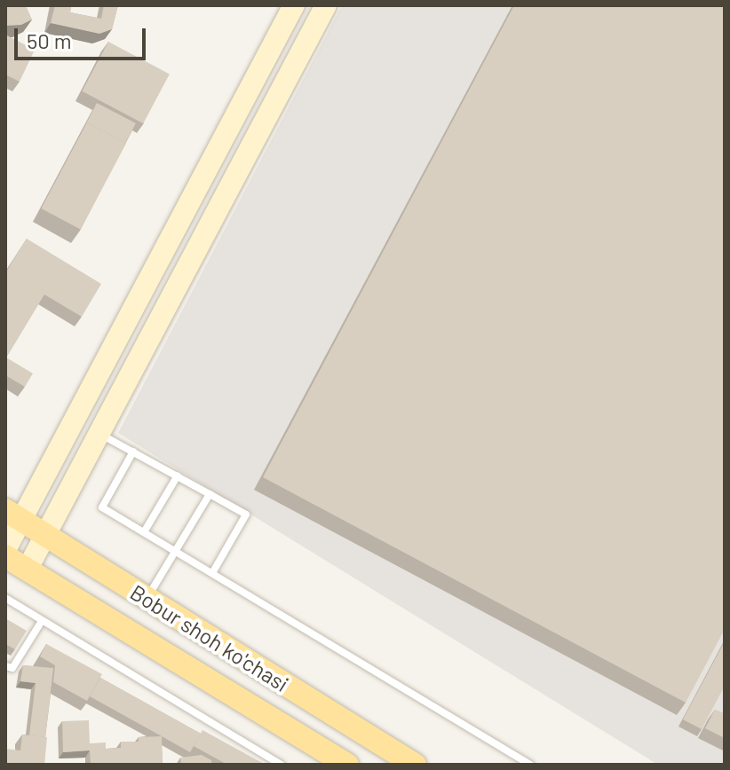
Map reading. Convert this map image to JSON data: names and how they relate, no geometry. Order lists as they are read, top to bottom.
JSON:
{
  "streets": {
    "main road": ["Bobur shoh ko'chasi"]
  },
  "scale_bar": "50 m"
}
